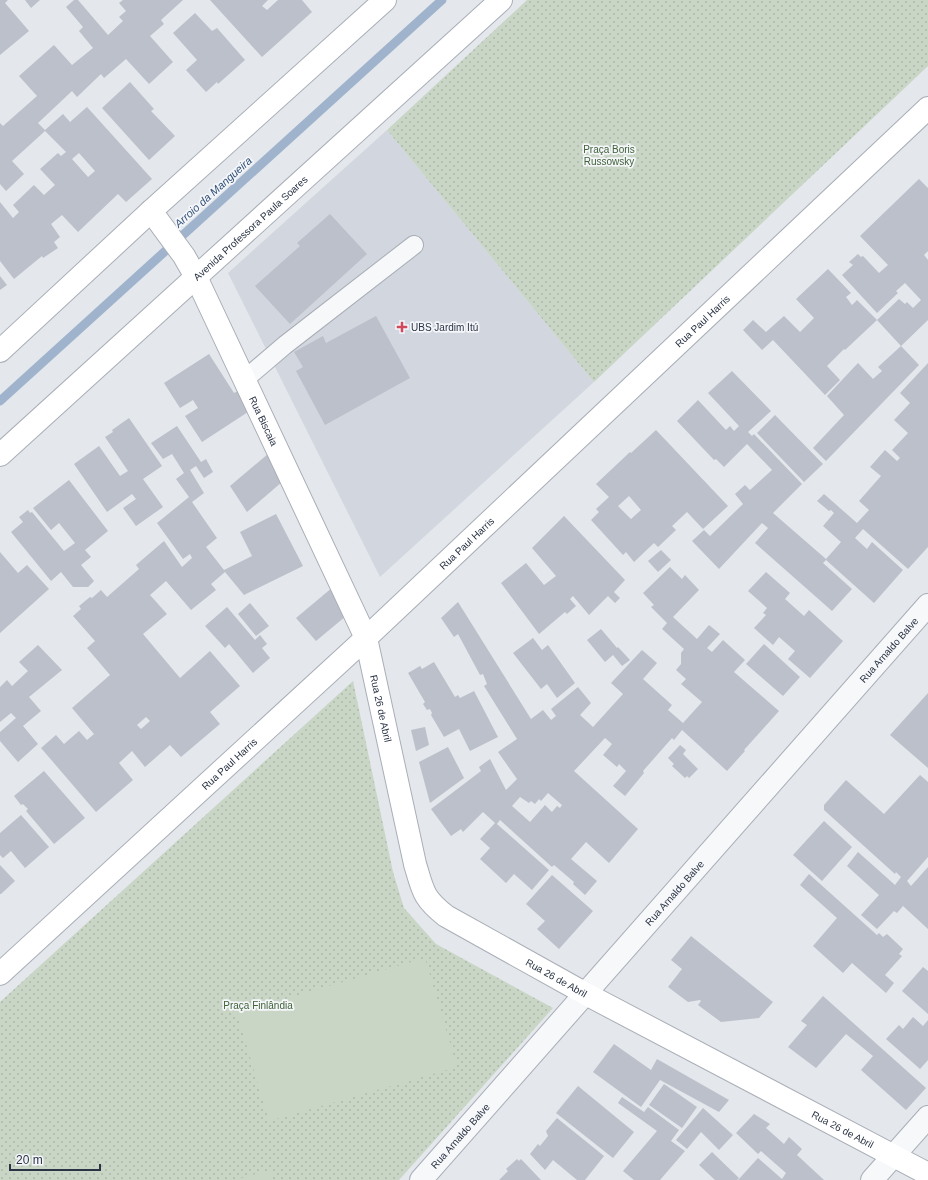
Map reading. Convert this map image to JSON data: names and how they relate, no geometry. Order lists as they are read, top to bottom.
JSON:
{
  "streets": {
    "street": [
      "Avenida Professora Paula Soares",
      "Rua Paul Harris",
      "Rua Biscaia",
      "Rua Arnaldo Balve",
      "Rua 26 de Abril"
    ]
  },
  "crossings": [
    ["Avenida Professora Paula Soares", "Rua Biscaia"],
    ["Rua Paul Harris", "Rua Biscaia"],
    ["Rua Paul Harris", "Rua 26 de Abril"],
    ["Rua Biscaia", "Rua 26 de Abril"],
    ["Rua Arnaldo Balve", "Rua 26 de Abril"]
  ],
  "water": ["Arroio da Mangueira"],
  "parks": ["Praça Boris Russowsky", "Praça Finlândia"],
  "places": {
    "health": ["UBS Jardim Itú"]
  },
  "scale_bar": "20 m"
}
